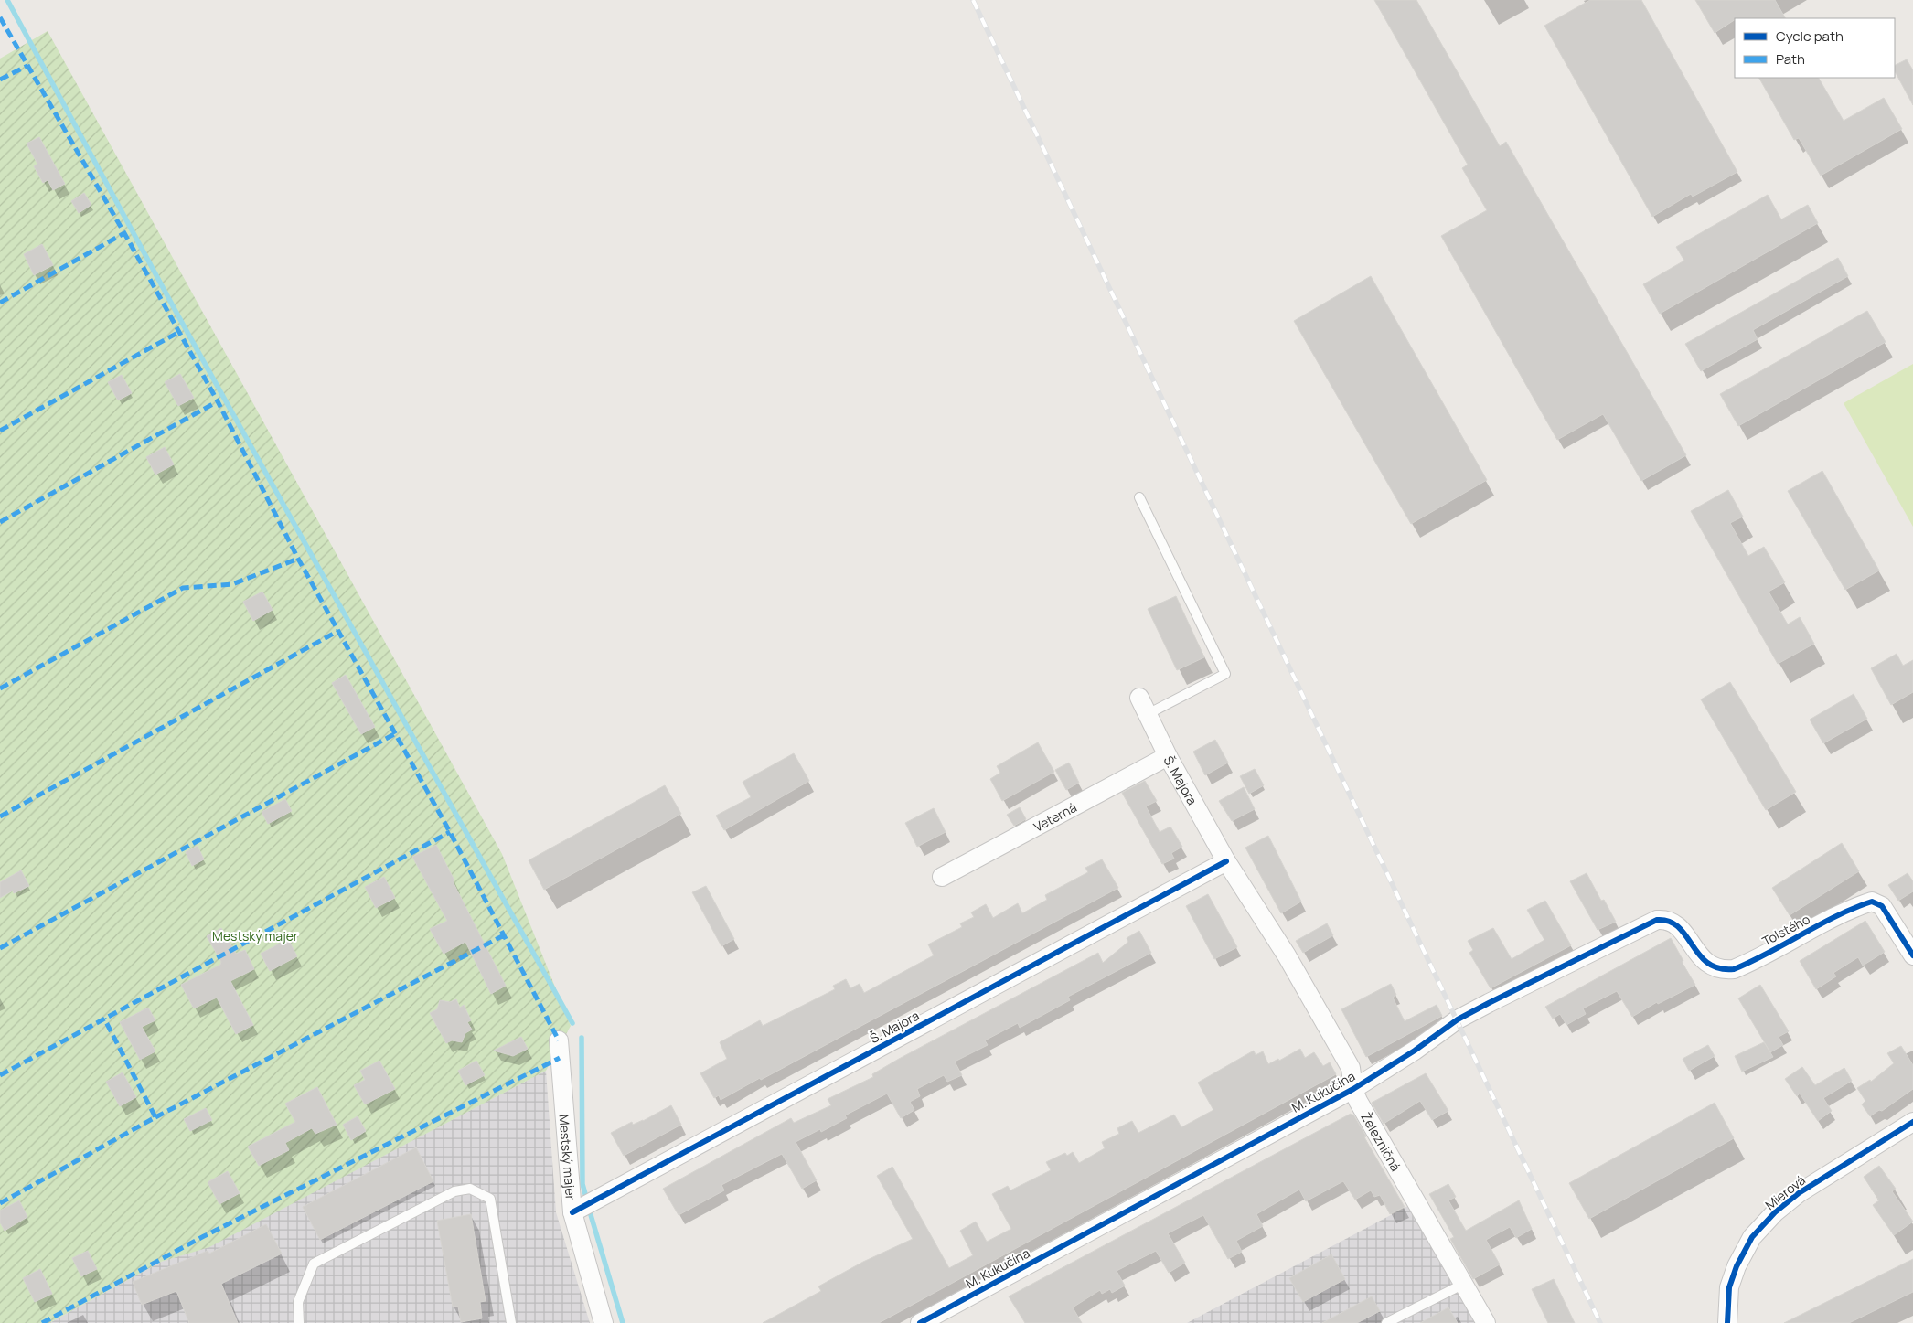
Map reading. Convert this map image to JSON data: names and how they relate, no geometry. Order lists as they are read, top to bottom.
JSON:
{
  "streets": {
    "street": [
      "Š. Majora",
      "Veterná",
      "Tolstého",
      "M. Kukučína",
      "Železničná",
      "Mestský majer",
      "Mierová"
    ]
  },
  "crossings": [
    ["Š. Majora", "Veterná"],
    ["Š. Majora", "Železničná"],
    ["Š. Majora", "Mestský majer"],
    ["Tolstého", "M. Kukučína"],
    ["M. Kukučína", "Železničná"]
  ],
  "parks": ["Mestský majer"],
  "legend": ["Cycle path", "Path"]
}
